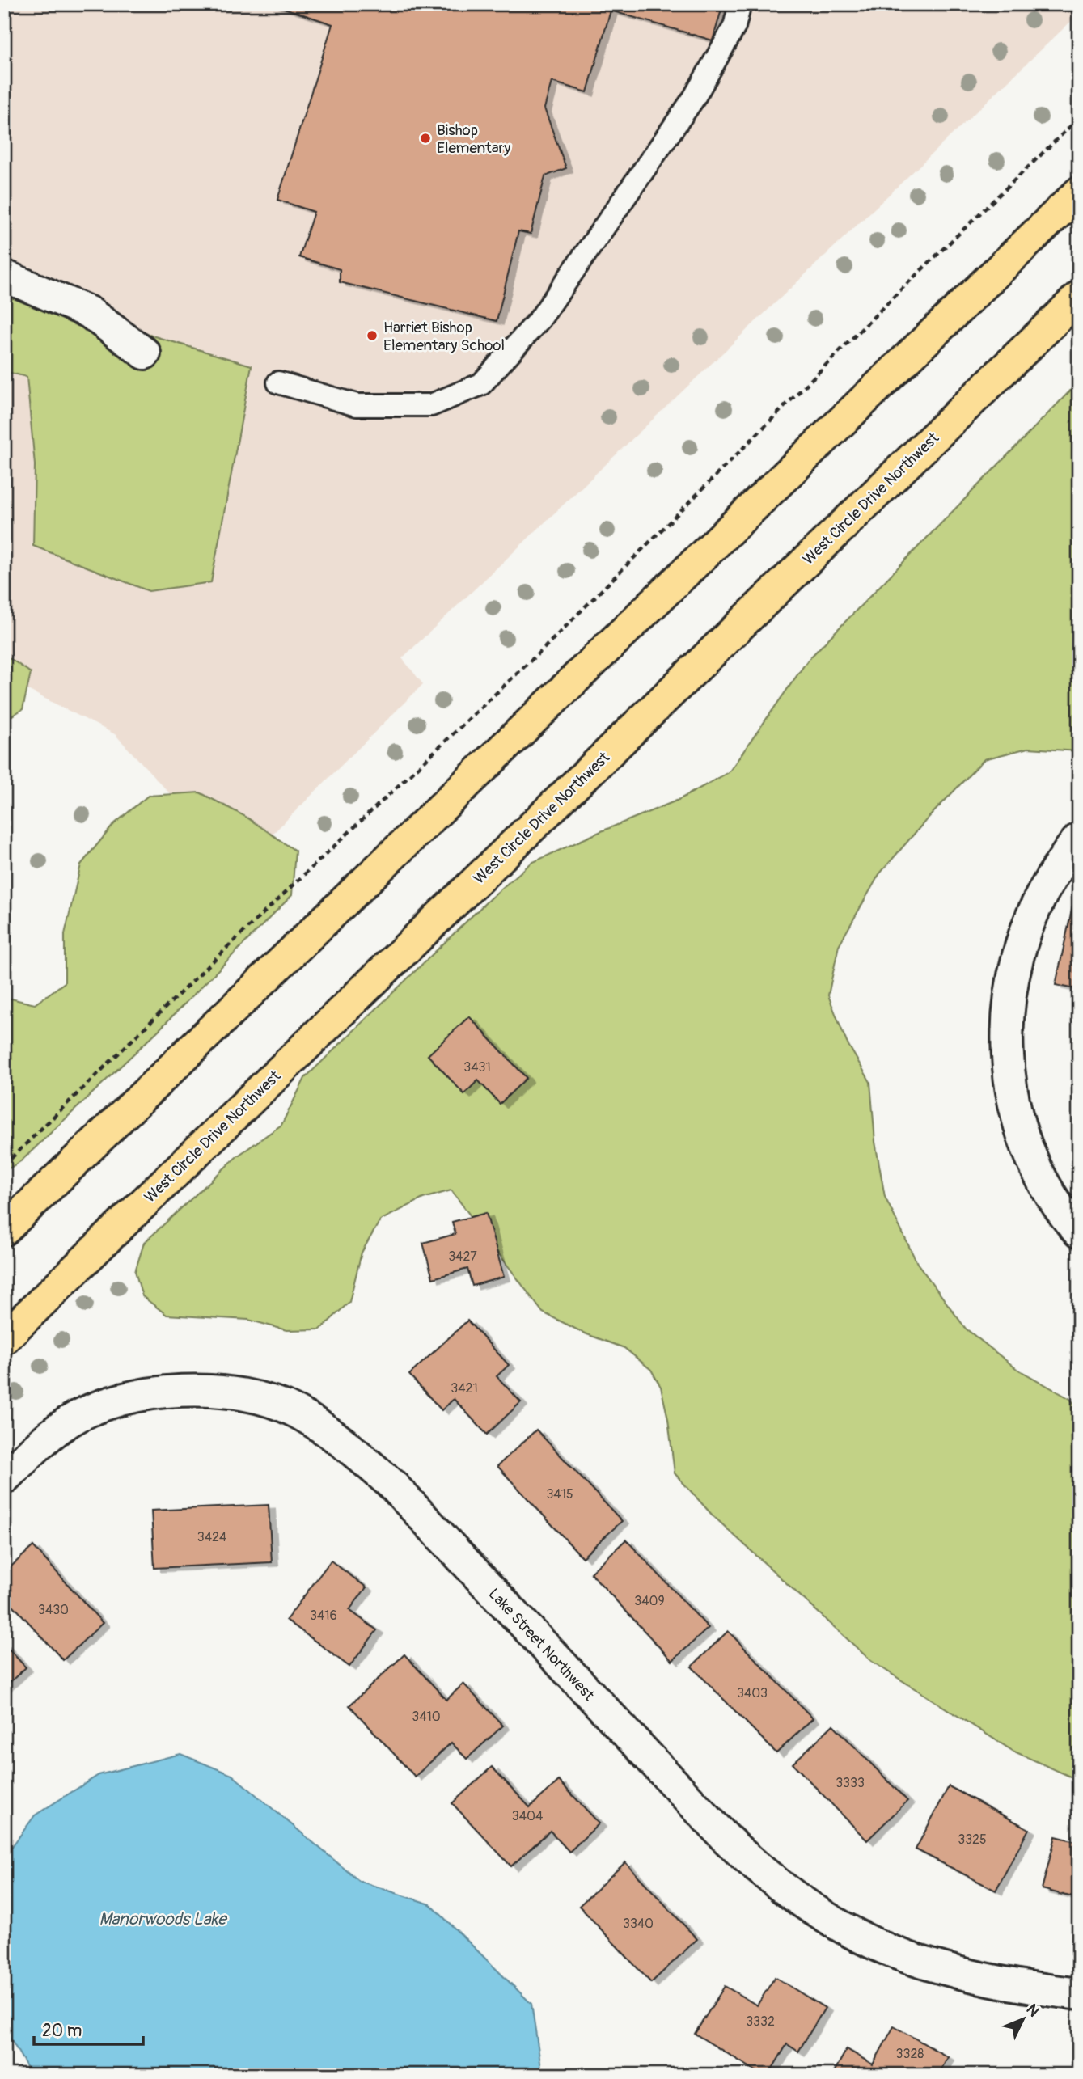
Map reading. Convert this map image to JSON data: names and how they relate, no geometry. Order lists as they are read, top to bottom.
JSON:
{
  "streets": {
    "main road": ["West Circle Drive Northwest"],
    "street": ["Lake Street Northwest"]
  },
  "water": ["Manorwoods Lake"],
  "places": ["Bishop Elementary", "Harriet Bishop Elementary School"],
  "house_numbers": [
    "3431",
    "3427",
    "3421",
    "3415",
    "3424",
    "3409",
    "3430",
    "3416",
    "3403",
    "3410",
    "3333",
    "3404",
    "3325",
    "3340",
    "3332",
    "3328"
  ],
  "scale_bar": "20 m",
  "north": "top right"
}
